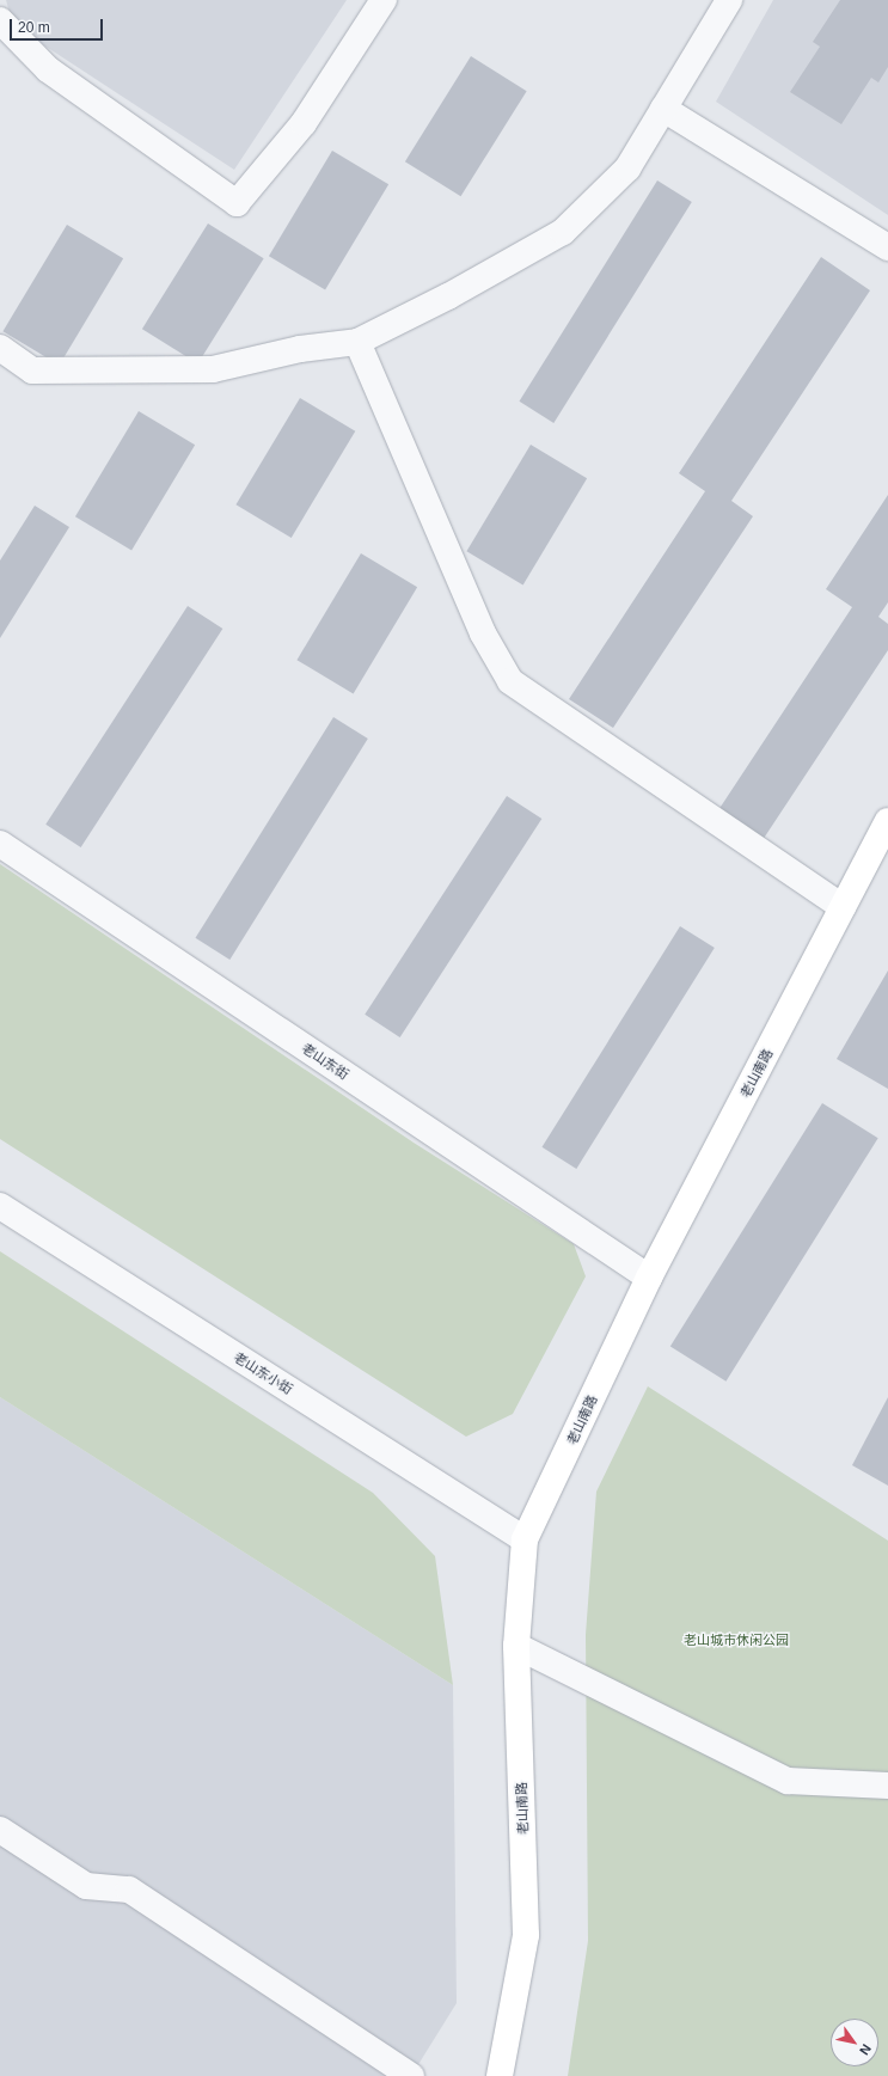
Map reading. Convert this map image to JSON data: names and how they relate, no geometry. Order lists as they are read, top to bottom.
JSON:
{
  "streets": {
    "main road": ["老山南路"],
    "street": ["老山东街", "老山东小街"]
  },
  "crossings": [
    ["老山东街", "老山南路"],
    ["老山南路", "老山东小街"]
  ],
  "parks": ["老山城市休闲公园"],
  "scale_bar": "20 m",
  "north": "bottom right"
}
